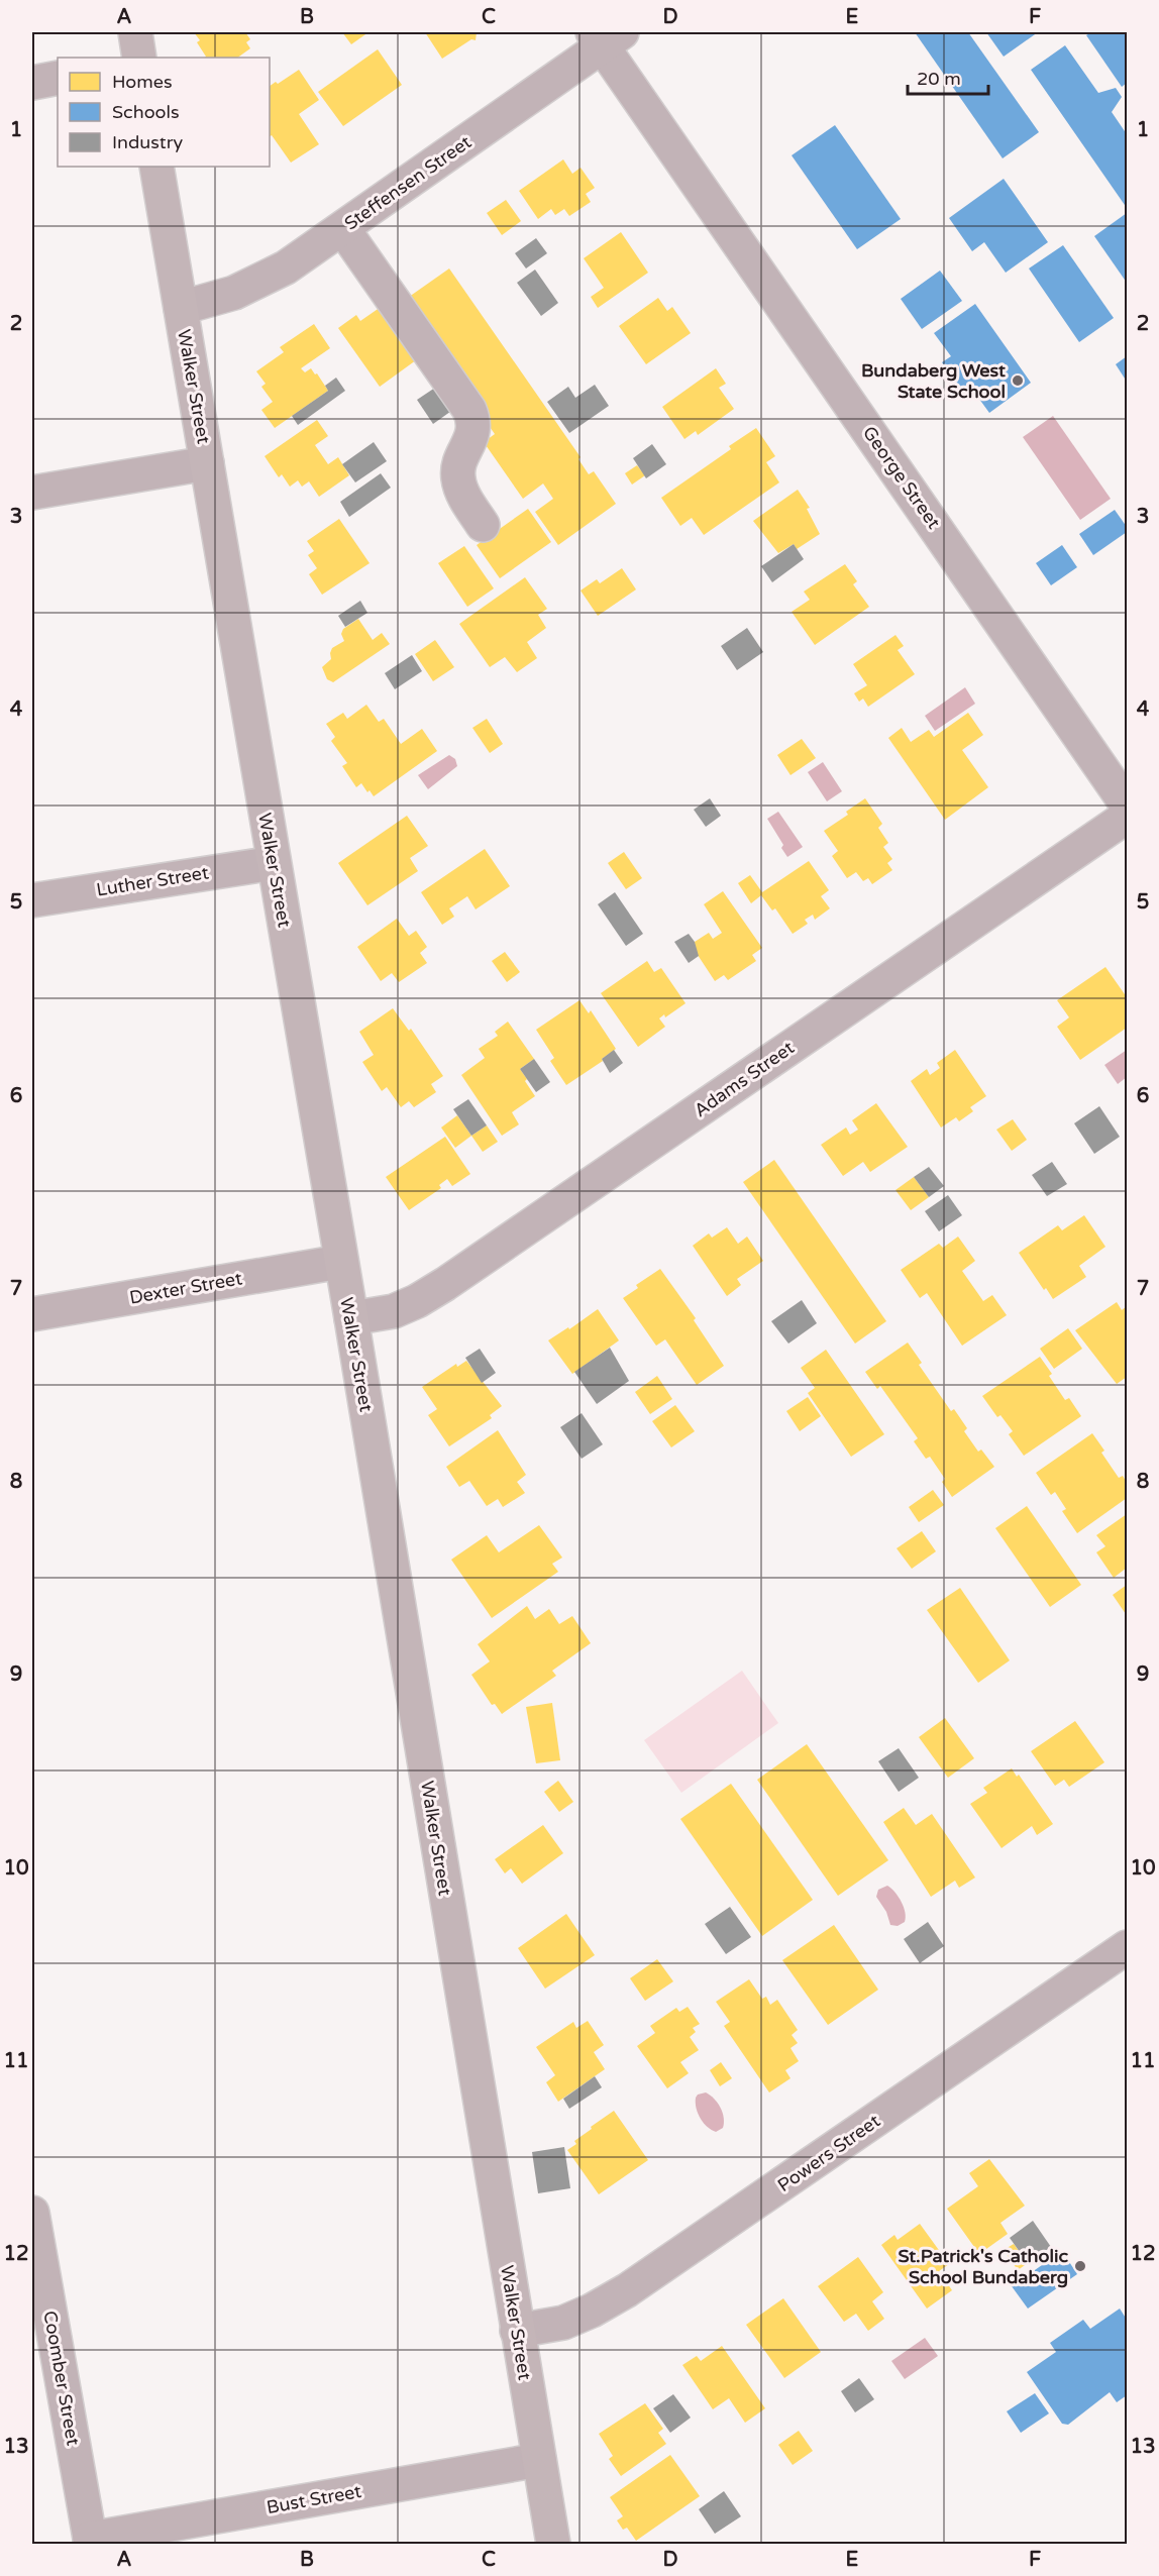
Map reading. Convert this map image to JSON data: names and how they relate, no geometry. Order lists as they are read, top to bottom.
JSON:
{
  "streets": {
    "main road": ["Walker Street"],
    "street": [
      "Steffensen Street",
      "George Street",
      "Luther Street",
      "Adams Street",
      "Dexter Street",
      "Powers Street",
      "Coomber Street",
      "Bust Street"
    ]
  },
  "crossings": [
    ["Steffensen Street", "Walker Street"],
    ["Steffensen Street", "George Street"],
    ["Walker Street", "Luther Street"],
    ["Walker Street", "Adams Street"],
    ["Walker Street", "Dexter Street"],
    ["Walker Street", "Powers Street"],
    ["Walker Street", "Bust Street"],
    ["Coomber Street", "Bust Street"]
  ],
  "places": ["Bundaberg West State School", "St.Patrick's Catholic School Bundaberg"],
  "legend": ["Homes", "Schools", "Industry"],
  "scale_bar": "20 m",
  "grid": {
    "columns": [
      "A",
      "B",
      "C",
      "D",
      "E",
      "F"
    ],
    "rows": [
      "1",
      "2",
      "3",
      "4",
      "5",
      "6",
      "7",
      "8",
      "9",
      "10",
      "11",
      "12",
      "13"
    ]
  }
}
